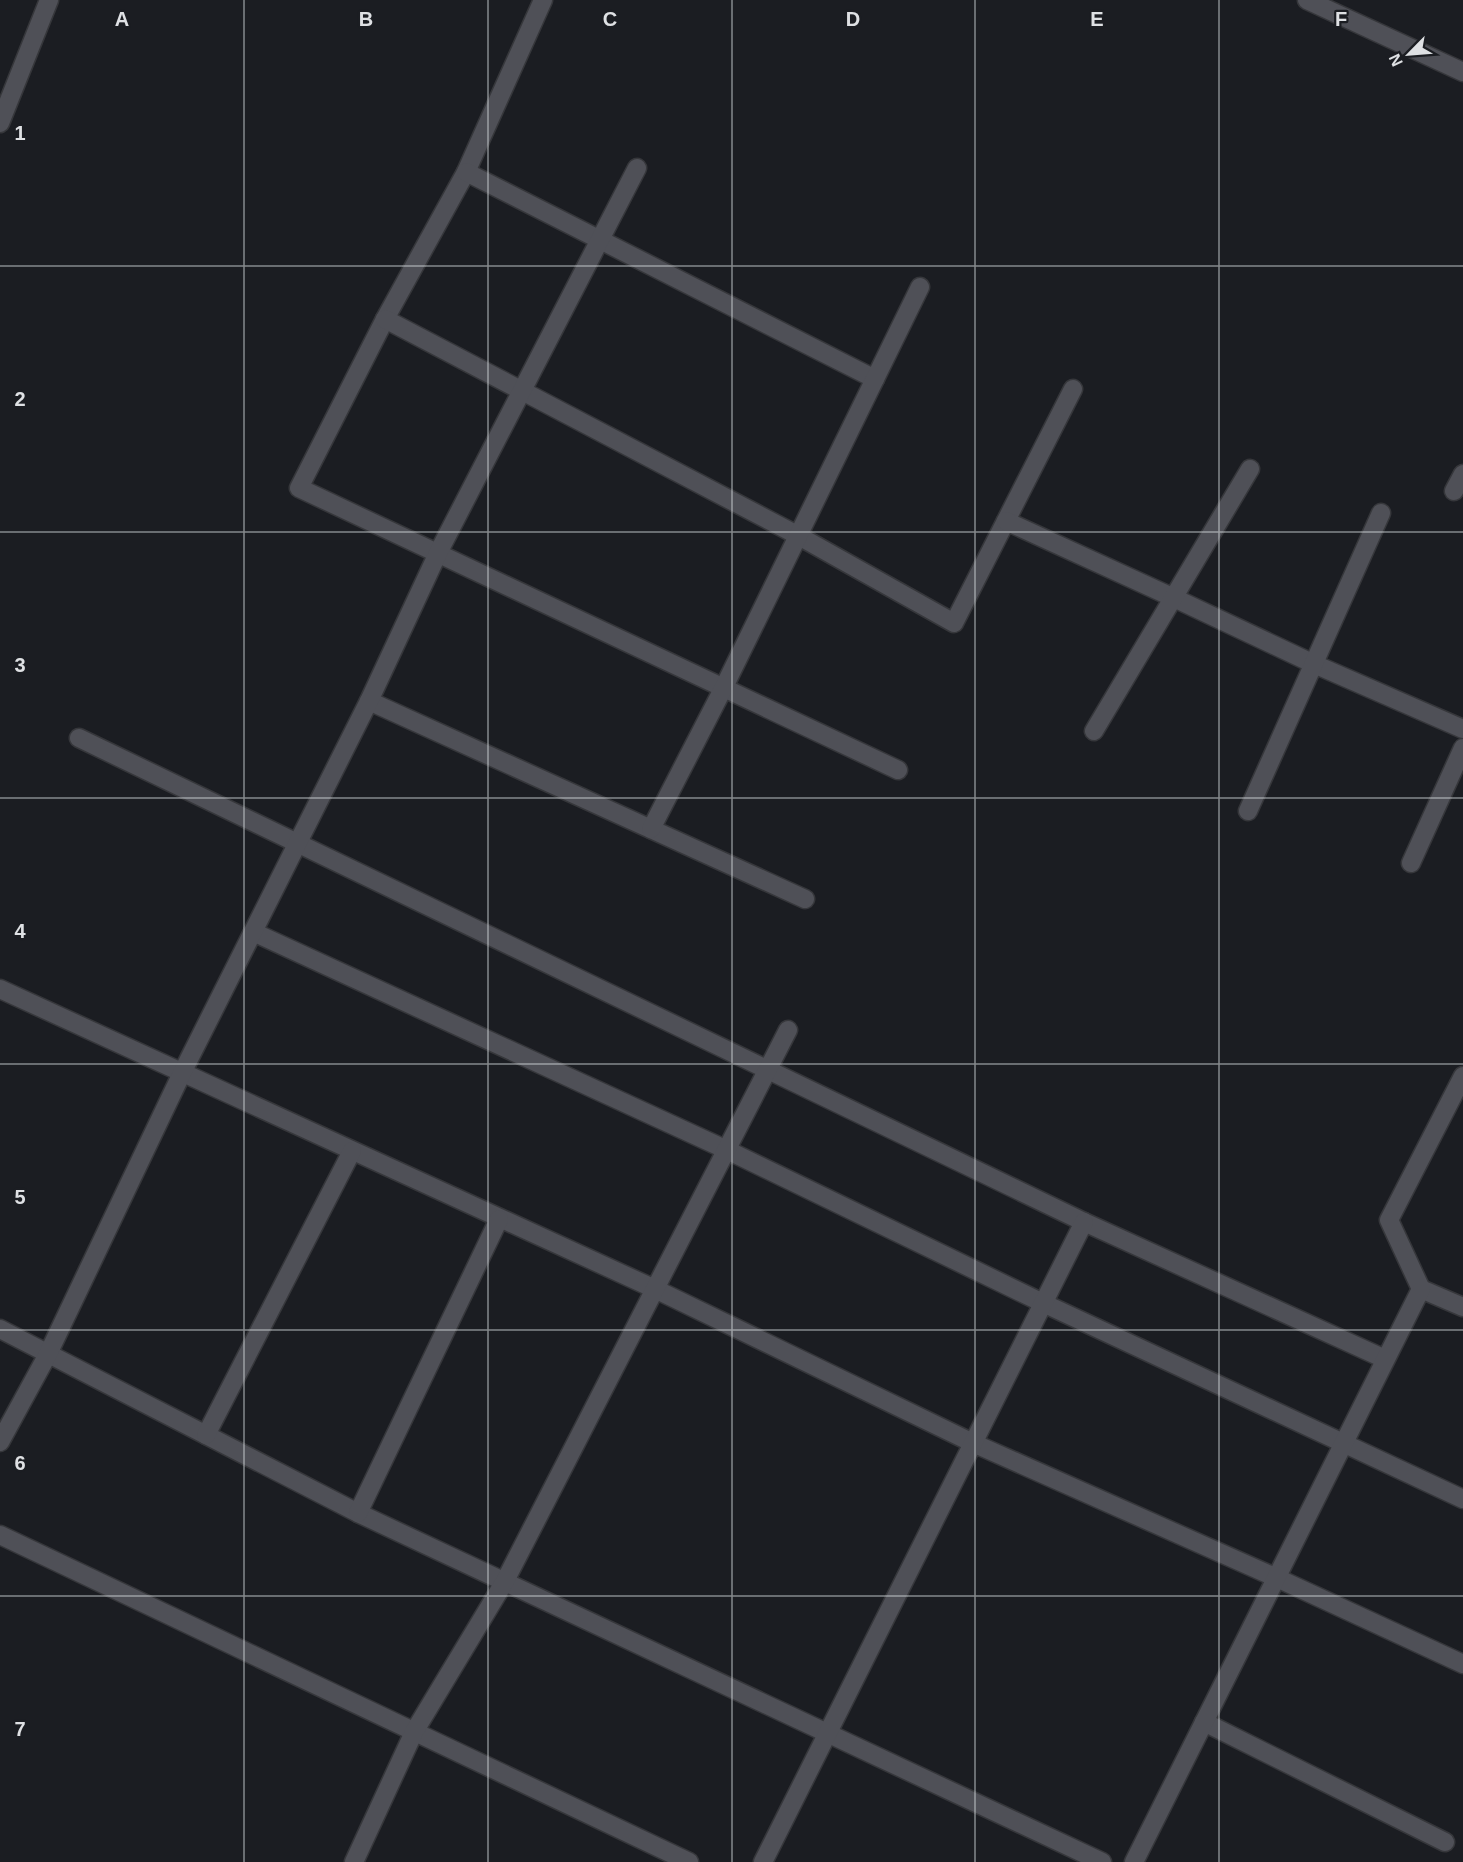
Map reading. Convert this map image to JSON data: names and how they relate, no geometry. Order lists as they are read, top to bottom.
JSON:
{
  "north": "bottom left",
  "grid": {
    "columns": [
      "A",
      "B",
      "C",
      "D",
      "E",
      "F"
    ],
    "rows": [
      "1",
      "2",
      "3",
      "4",
      "5",
      "6",
      "7"
    ]
  }
}
